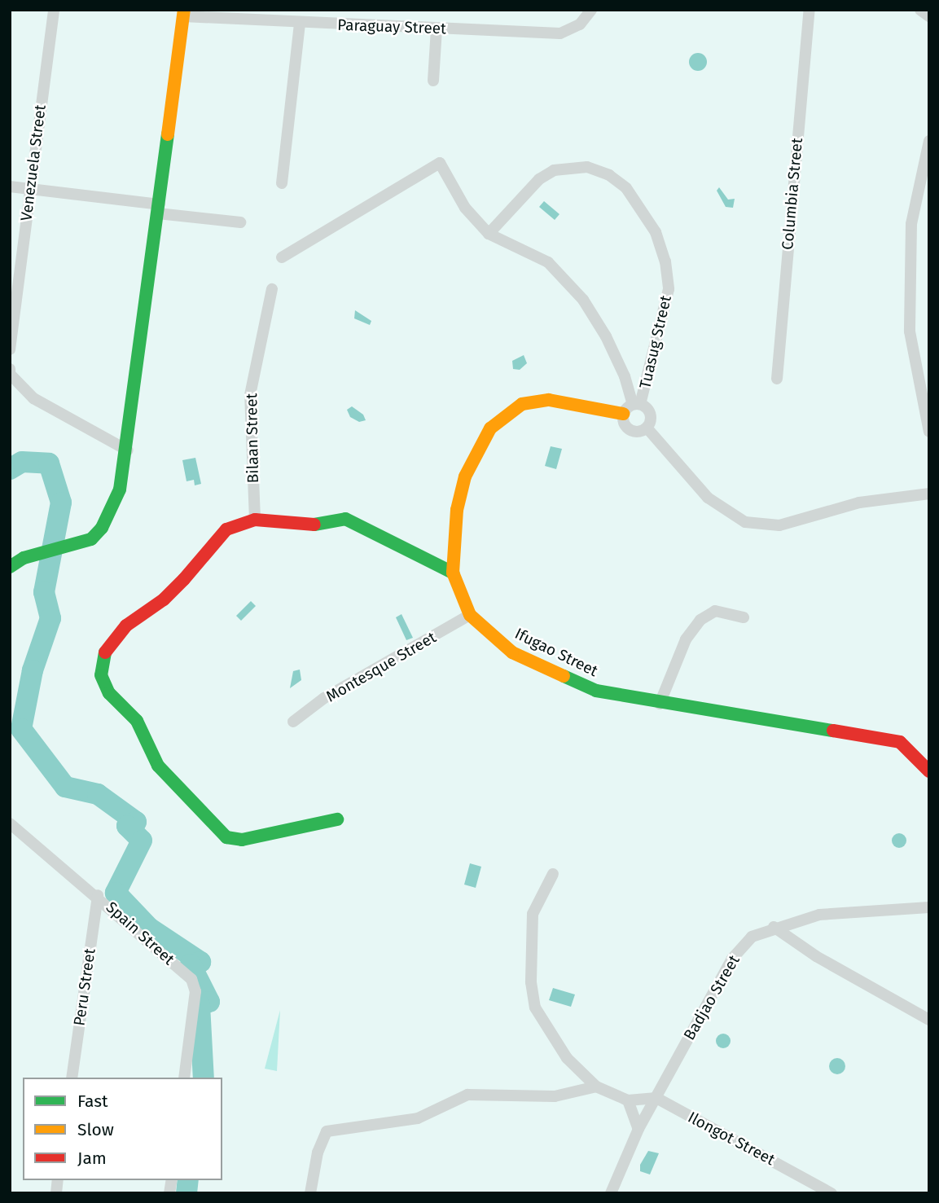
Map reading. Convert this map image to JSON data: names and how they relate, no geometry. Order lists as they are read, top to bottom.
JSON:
{
  "streets": {
    "street": [
      "Paraguay Street",
      "Venezuela Street",
      "Columbia Street",
      "Tuasug Street",
      "Bilaan Street",
      "Ifugao Street",
      "Montesque Street",
      "Spain Street",
      "Peru Street",
      "Badjao Street",
      "Ilongot Street"
    ]
  },
  "crossings": [
    ["Tuasug Street", "Ifugao Street"],
    ["Ifugao Street", "Montesque Street"],
    ["Spain Street", "Peru Street"],
    ["Badjao Street", "Ilongot Street"]
  ],
  "legend": ["Fast", "Slow", "Jam"]
}
